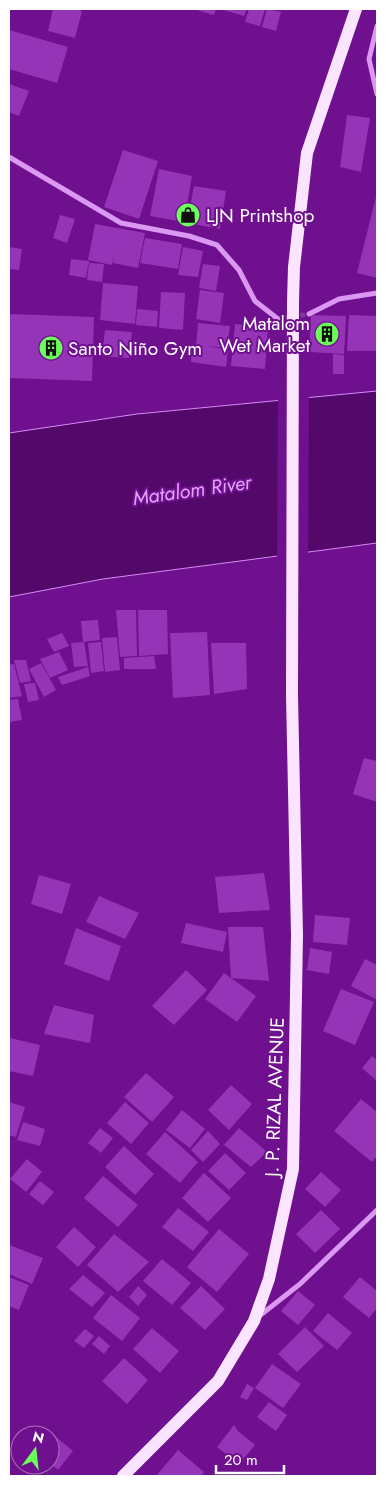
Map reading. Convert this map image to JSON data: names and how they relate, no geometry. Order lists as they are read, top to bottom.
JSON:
{
  "streets": {
    "main road": ["J. P. RIZAL AVENUE"]
  },
  "water": ["Matalom River"],
  "places": {
    "shop": ["LJN Printshop"],
    "building": ["Matalom Wet Market", "Santo Niño Gym"]
  },
  "scale_bar": "20 m",
  "north": "top"
}
